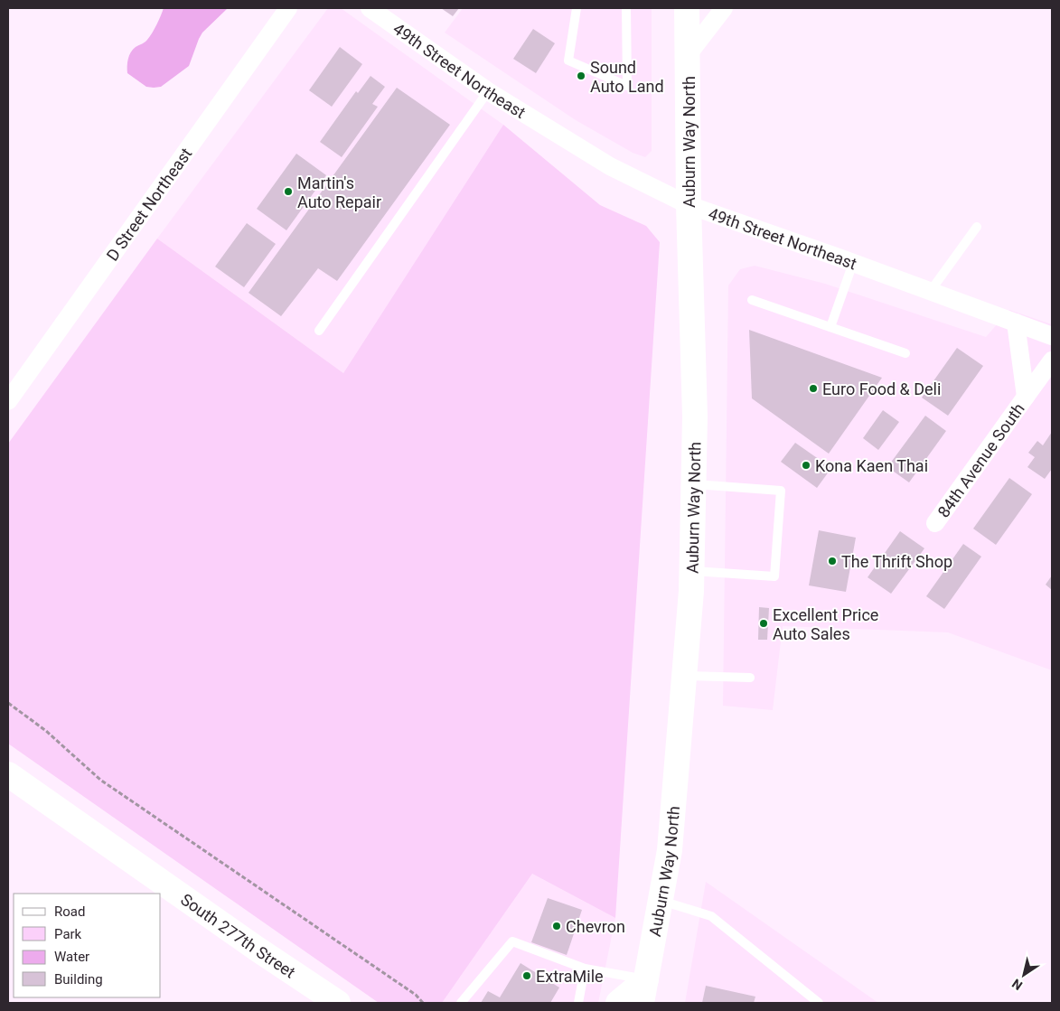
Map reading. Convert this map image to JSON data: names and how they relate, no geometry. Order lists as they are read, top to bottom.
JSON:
{
  "streets": {
    "main road": ["Auburn Way North", "South 277th Street"],
    "street": ["49th Street Northeast", "D Street Northeast", "84th Avenue South"]
  },
  "crossings": [
    ["49th Street Northeast", "Auburn Way North"],
    ["49th Street Northeast", "84th Avenue South"]
  ],
  "places": [
    "Sound Auto Land",
    "Martin's Auto Repair",
    "Euro Food & Deli",
    "Kona Kaen Thai",
    "The Thrift Shop",
    "Excellent Price Auto Sales",
    "Chevron",
    "ExtraMile"
  ],
  "legend": [
    "Road",
    "Park",
    "Water",
    "Building"
  ],
  "north": "bottom left"
}
